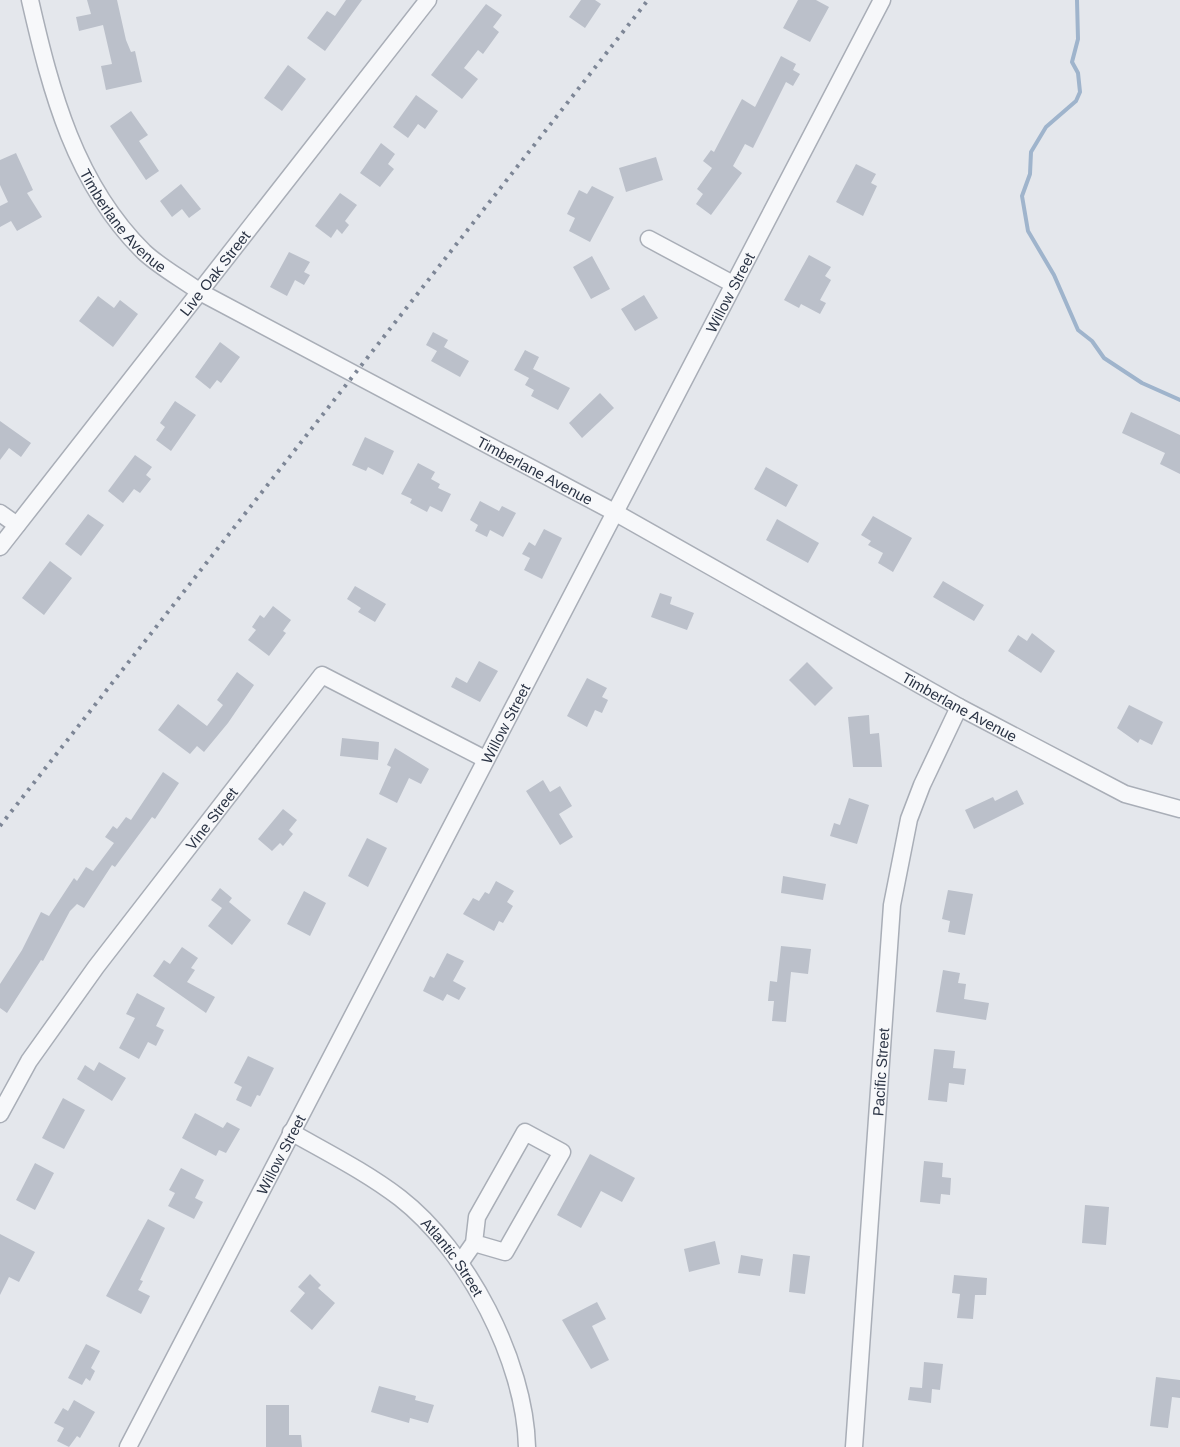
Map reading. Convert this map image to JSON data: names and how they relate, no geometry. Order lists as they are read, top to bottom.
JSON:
{
  "streets": {
    "street": [
      "Timberlane Avenue",
      "Live Oak Street",
      "Willow Street",
      "Vine Street",
      "Pacific Street",
      "Atlantic Street"
    ]
  },
  "crossings": [
    ["Timberlane Avenue", "Live Oak Street"],
    ["Timberlane Avenue", "Willow Street"],
    ["Timberlane Avenue", "Pacific Street"],
    ["Willow Street", "Vine Street"],
    ["Willow Street", "Atlantic Street"]
  ]
}
